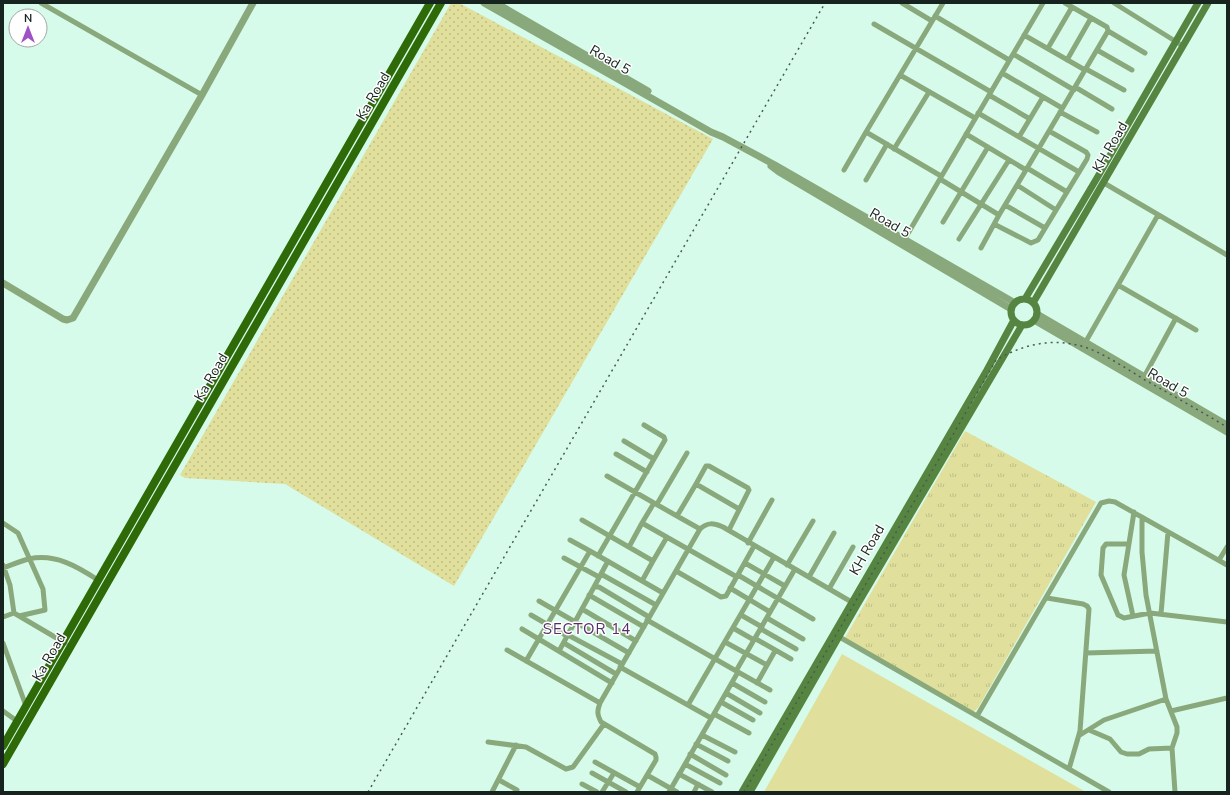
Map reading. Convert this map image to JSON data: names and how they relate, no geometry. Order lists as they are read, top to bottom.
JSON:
{
  "streets": {
    "main road": ["Ka Road", "KH Road"],
    "street": ["Road 5"]
  },
  "crossings": [
    ["Road 5", "KH Road"]
  ],
  "districts": ["SECTOR 14"],
  "north": "top"
}
